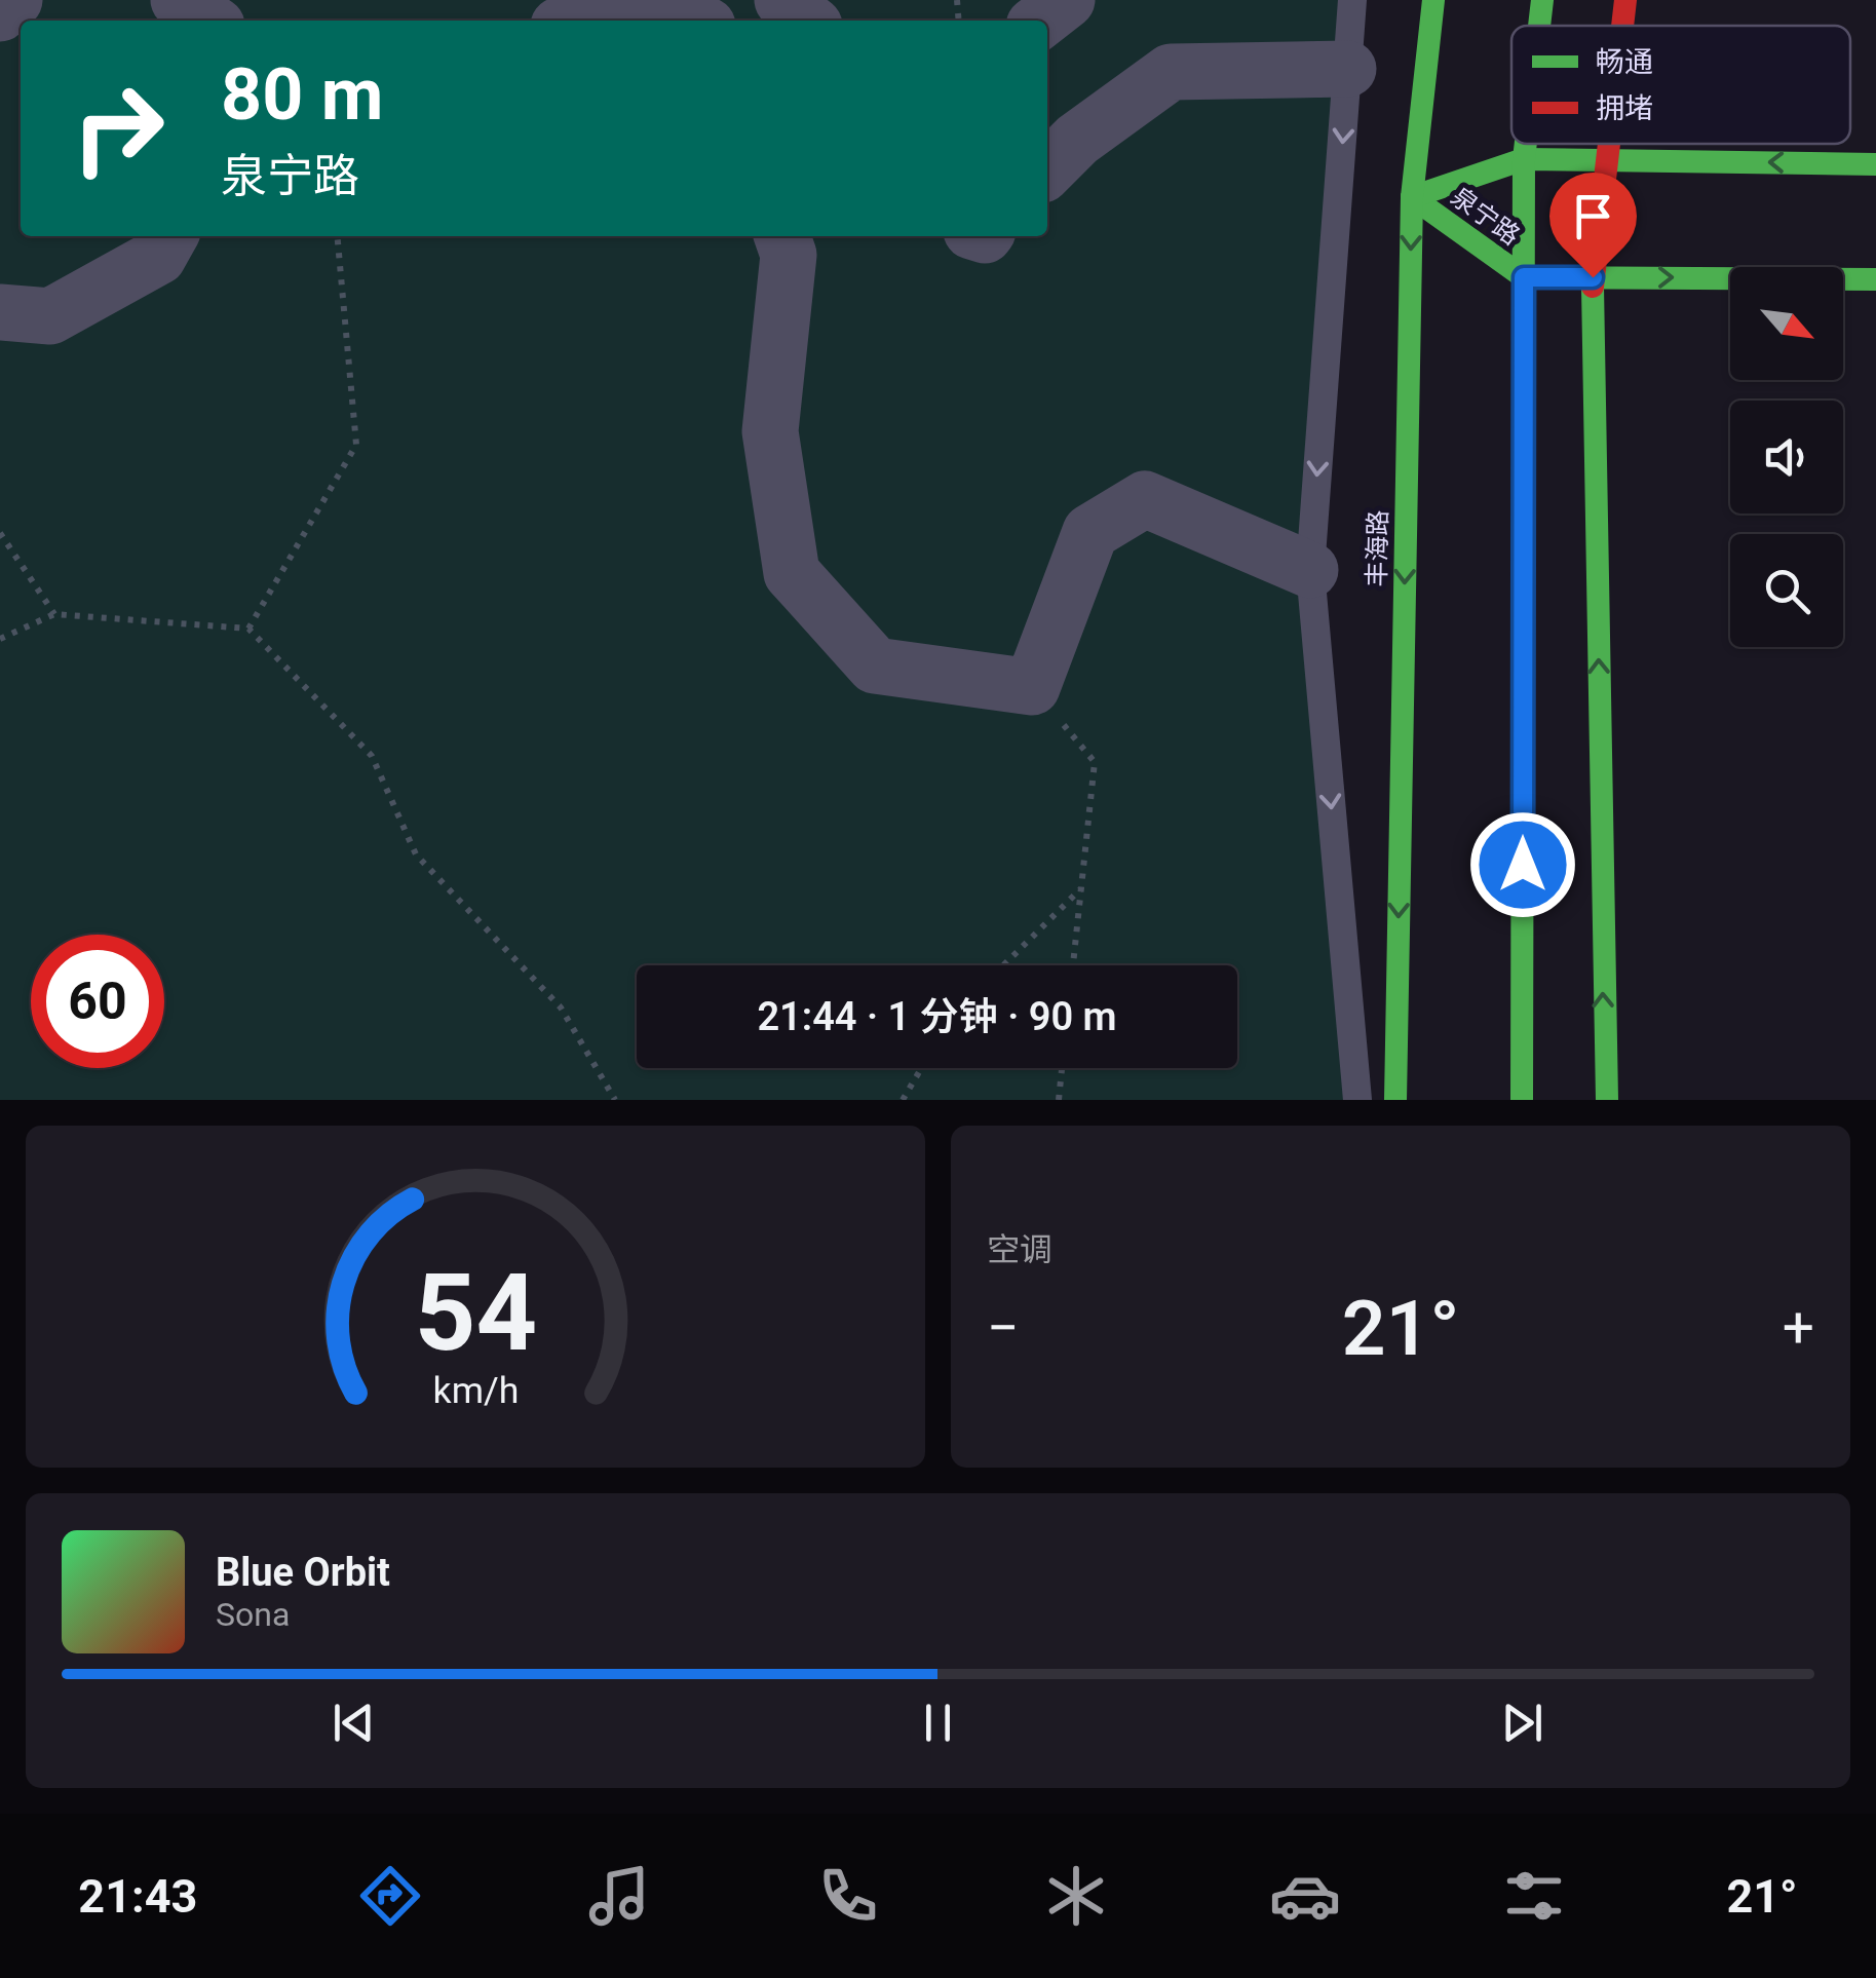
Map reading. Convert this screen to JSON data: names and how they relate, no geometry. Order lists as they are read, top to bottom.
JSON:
{
  "streets": {
    "main road": ["泉宁路", "丰海路"]
  },
  "crossings": [
    ["泉宁路", "丰海路"]
  ],
  "legend": ["畅通", "拥堵"],
  "north": "bottom right",
  "page": {
    "turn": ["80 m", "泉宁路"],
    "limit": "60",
    "trip": "21:44 · 1 分钟 · 90 m",
    "tile": "空调",
    "heat": ["−", "21°", "+"],
    "song": ["Blue Orbit", "Sona"],
    "tabs": ["21:43", "21°"],
    "gauge": ["54", "km/h"]
  }
}
